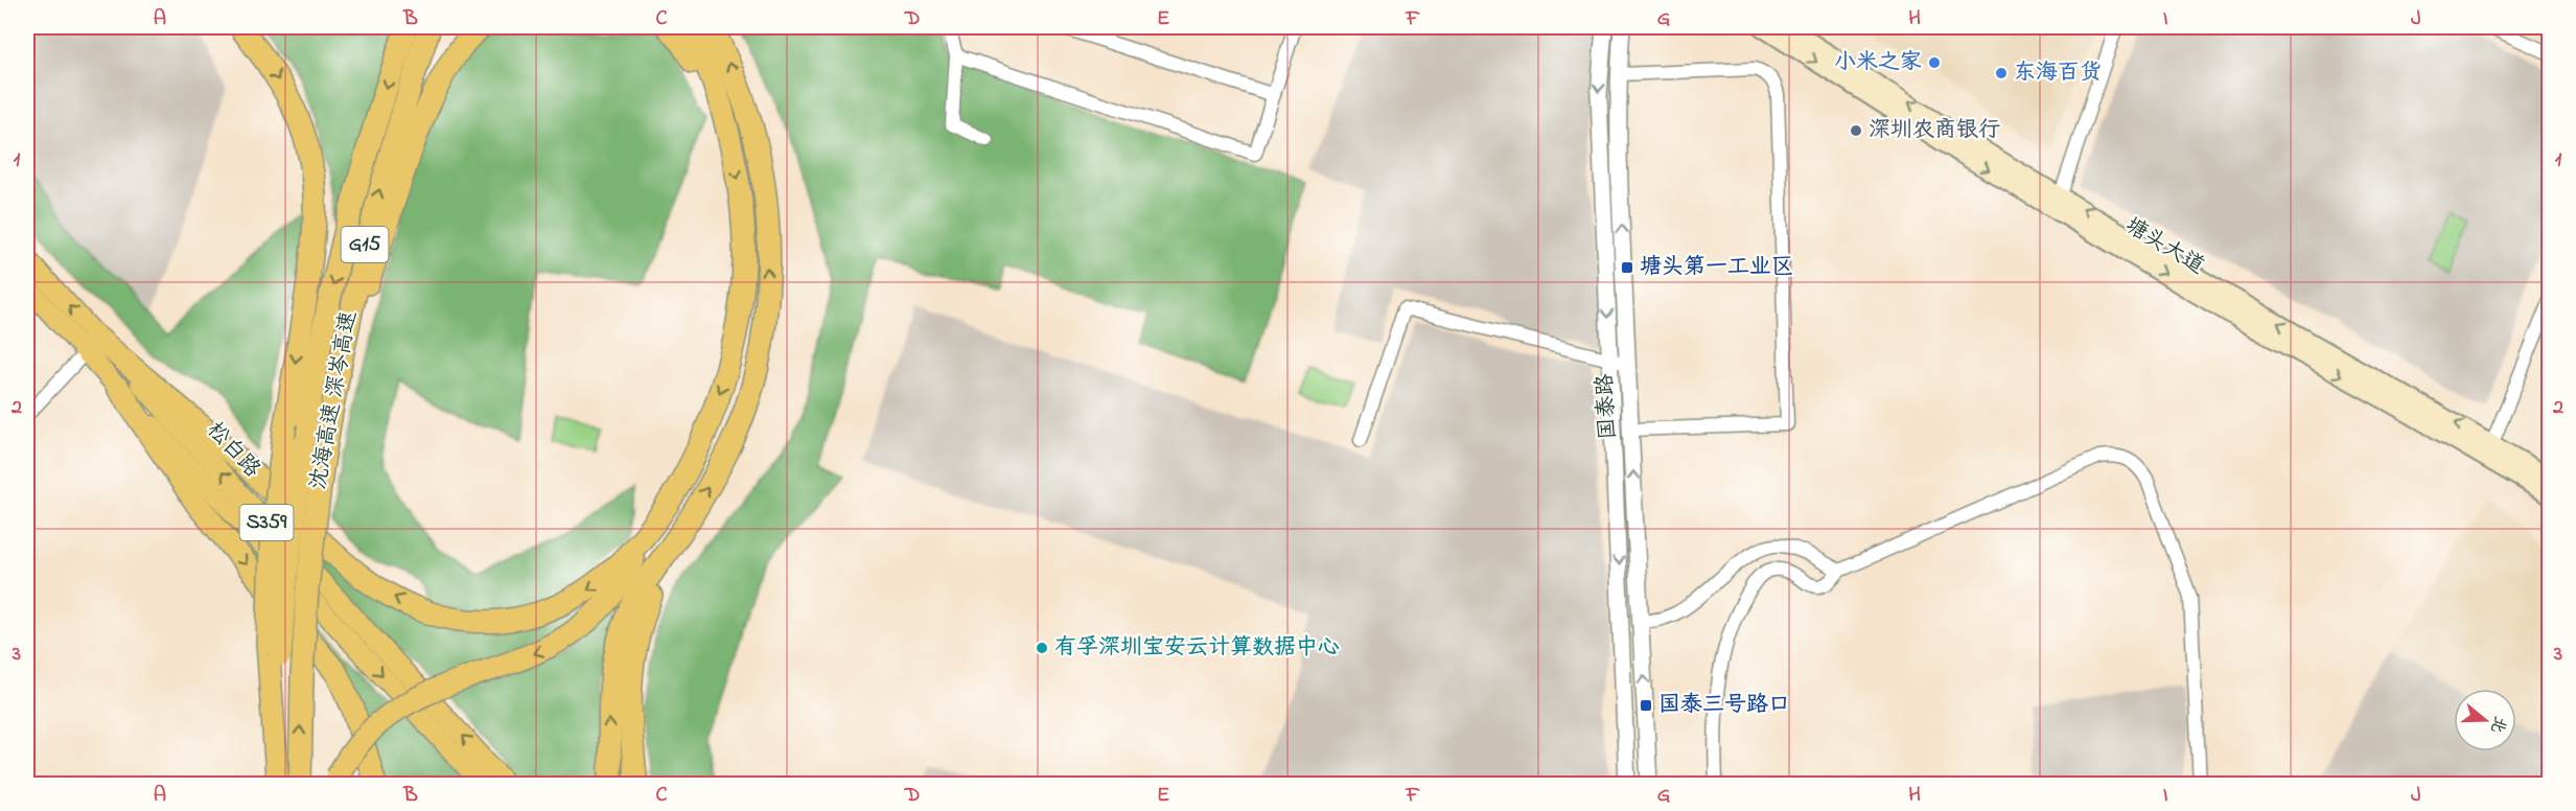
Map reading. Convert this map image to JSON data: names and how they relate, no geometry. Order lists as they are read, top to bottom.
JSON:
{
  "streets": {
    "highway": ["G15", "沈海高速 深岑高速"],
    "main road": ["塘头大道", "松白路", "S359"],
    "street": ["国泰路"]
  },
  "places": {
    "other": [
      "小米之家",
      "东海百货",
      "深圳农商银行",
      "有孚深圳宝安云计算数据中心"
    ],
    "transit": ["塘头第一工业区", "国泰三号路口"]
  },
  "north": "right",
  "grid": {
    "columns": [
      "A",
      "B",
      "C",
      "D",
      "E",
      "F",
      "G",
      "H",
      "I",
      "J"
    ],
    "rows": ["1", "2", "3"]
  }
}
